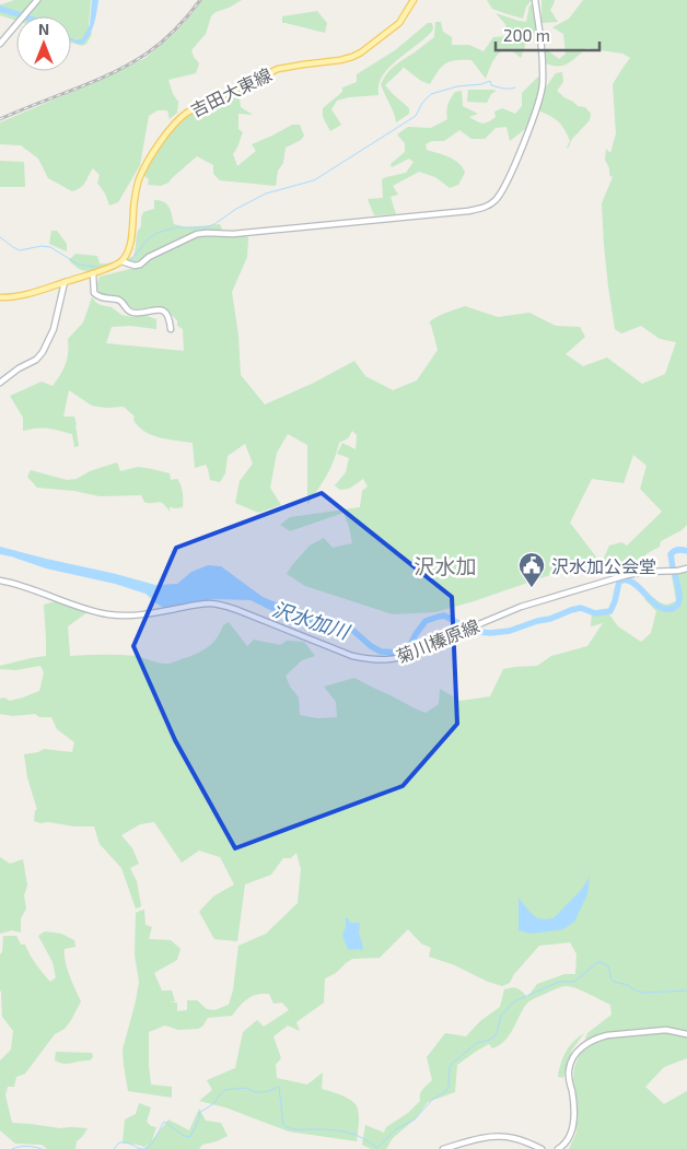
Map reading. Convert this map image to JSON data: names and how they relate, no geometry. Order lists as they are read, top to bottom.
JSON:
{
  "streets": {
    "main road": ["吉田大東線"],
    "street": ["菊川榛原線"]
  },
  "districts": ["沢水加"],
  "water": ["沢水加川"],
  "places": {
    "public building": ["沢水加公会堂"]
  },
  "scale_bar": "200 m",
  "north": "top"
}
